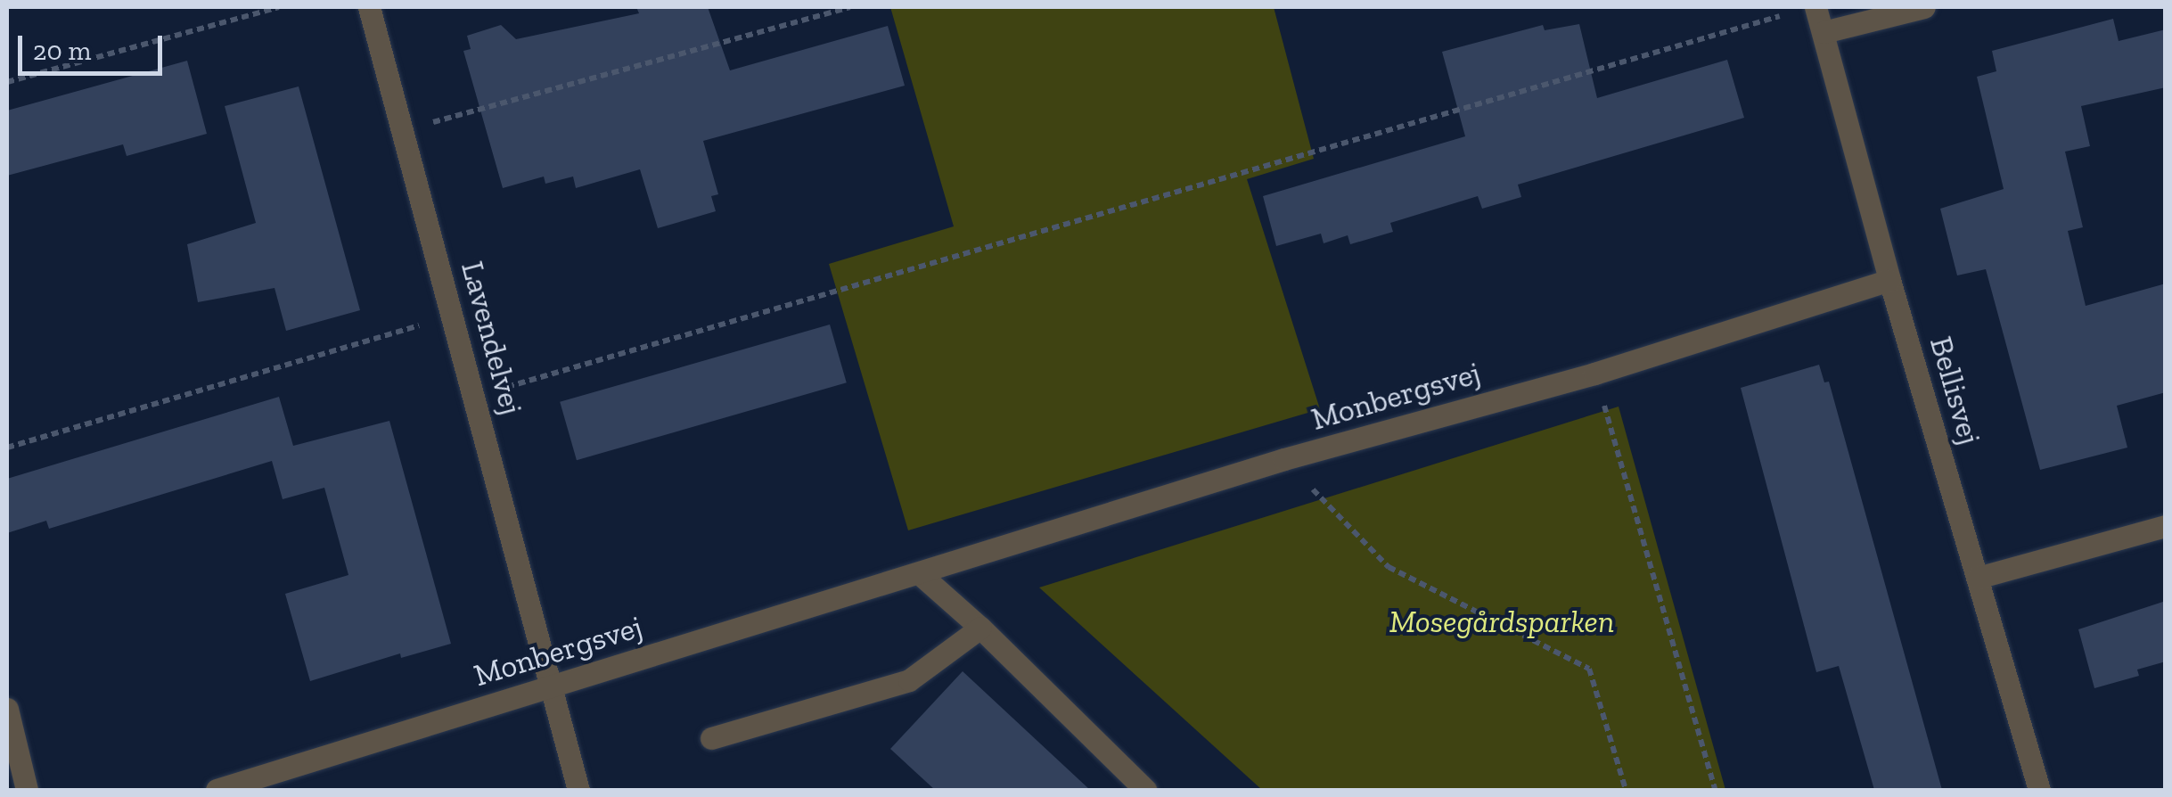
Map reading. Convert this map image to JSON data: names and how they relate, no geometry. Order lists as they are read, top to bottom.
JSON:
{
  "streets": {
    "street": ["Lavendelvej", "Bellisvej", "Monbergsvej"]
  },
  "crossings": [
    ["Lavendelvej", "Monbergsvej"],
    ["Bellisvej", "Monbergsvej"]
  ],
  "parks": ["Mosegårdsparken"],
  "scale_bar": "20 m"
}
